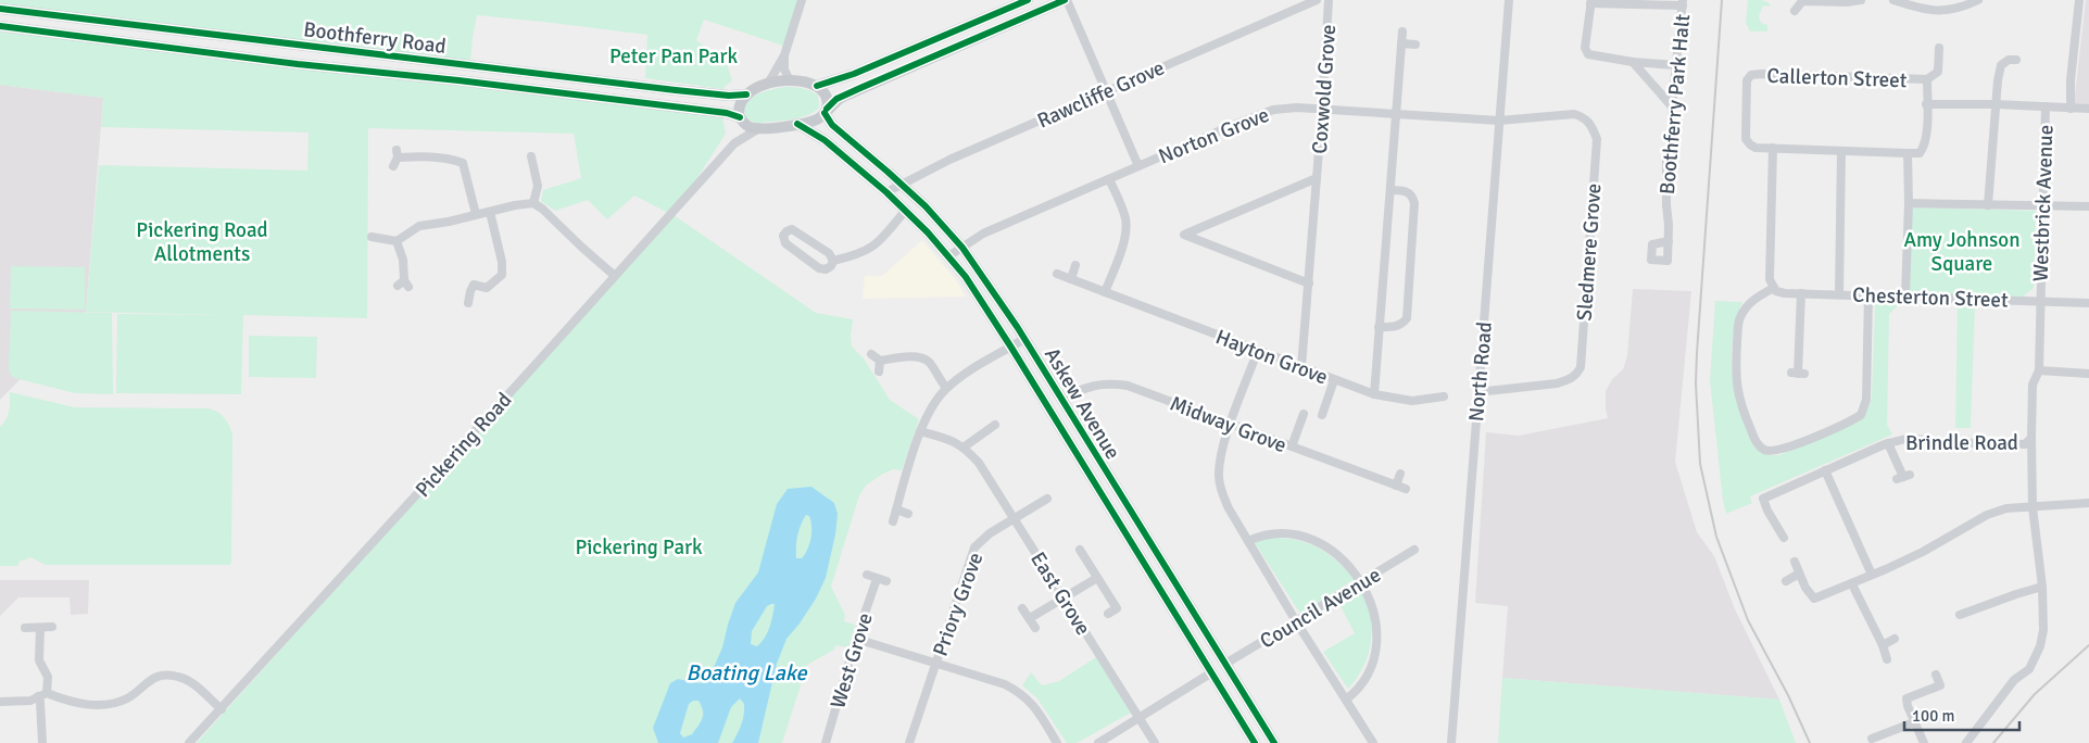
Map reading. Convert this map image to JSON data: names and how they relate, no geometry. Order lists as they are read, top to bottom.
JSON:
{
  "streets": {
    "main road": ["Boothferry Road", "Askew Avenue"],
    "street": [
      "Callerton Street",
      "Coxwold Grove",
      "Rawcliffe Grove",
      "Boothferry Park Halt",
      "Norton Grove",
      "Westbrick Avenue",
      "Sledmere Grove",
      "Chesterton Street",
      "Hayton Grove",
      "North Road",
      "Midway Grove",
      "Brindle Road",
      "Pickering Road",
      "East Grove",
      "Priory Grove",
      "Council Avenue",
      "West Grove"
    ]
  },
  "crossings": [
    ["Boothferry Road", "Pickering Road"],
    ["Coxwold Grove", "Norton Grove"],
    ["Coxwold Grove", "Hayton Grove"],
    ["Rawcliffe Grove", "Askew Avenue"],
    ["Norton Grove", "Sledmere Grove"],
    ["Norton Grove", "North Road"],
    ["Norton Grove", "Askew Avenue"],
    ["Westbrick Avenue", "Chesterton Street"],
    ["Westbrick Avenue", "Brindle Road"],
    ["Sledmere Grove", "North Road"],
    ["Chesterton Street", "Brindle Road"],
    ["Askew Avenue", "Midway Grove"],
    ["Askew Avenue", "Council Avenue"],
    ["East Grove", "Priory Grove"]
  ],
  "water": ["Boating Lake"],
  "parks": [
    "Peter Pan Park",
    "Pickering Road Allotments",
    "Amy Johnson Square",
    "Pickering Park"
  ],
  "scale_bar": "100 m"
}
